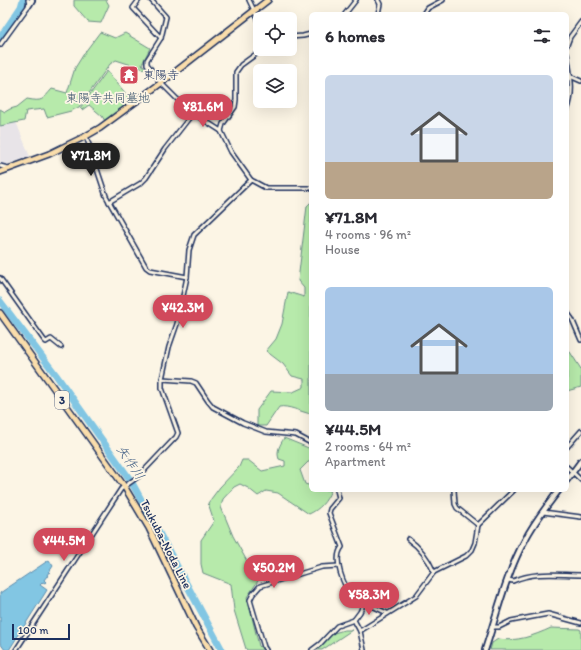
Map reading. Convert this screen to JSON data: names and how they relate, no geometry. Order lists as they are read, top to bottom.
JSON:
{
  "streets": {
    "main road": ["3", "Tsukuba-Noda Line"]
  },
  "water": ["矢作川"],
  "parks": ["東陽寺共同墓地"],
  "places": {
    "temple": ["東陽寺"]
  },
  "scale_bar": "100 m",
  "page": {
    "heading": "6 homes",
    "list": [
      {
        "name": "¥71.8M",
        "note": "4 rooms · 96 m² · House"
      },
      {
        "name": "¥44.5M",
        "note": "2 rooms · 64 m² · Apartment"
      }
    ],
    "price": [
      "¥81.6M",
      "¥71.8M",
      "¥42.3M",
      "¥44.5M",
      "¥50.2M",
      "¥58.3M"
    ],
    "scale": "100 m"
  }
}
